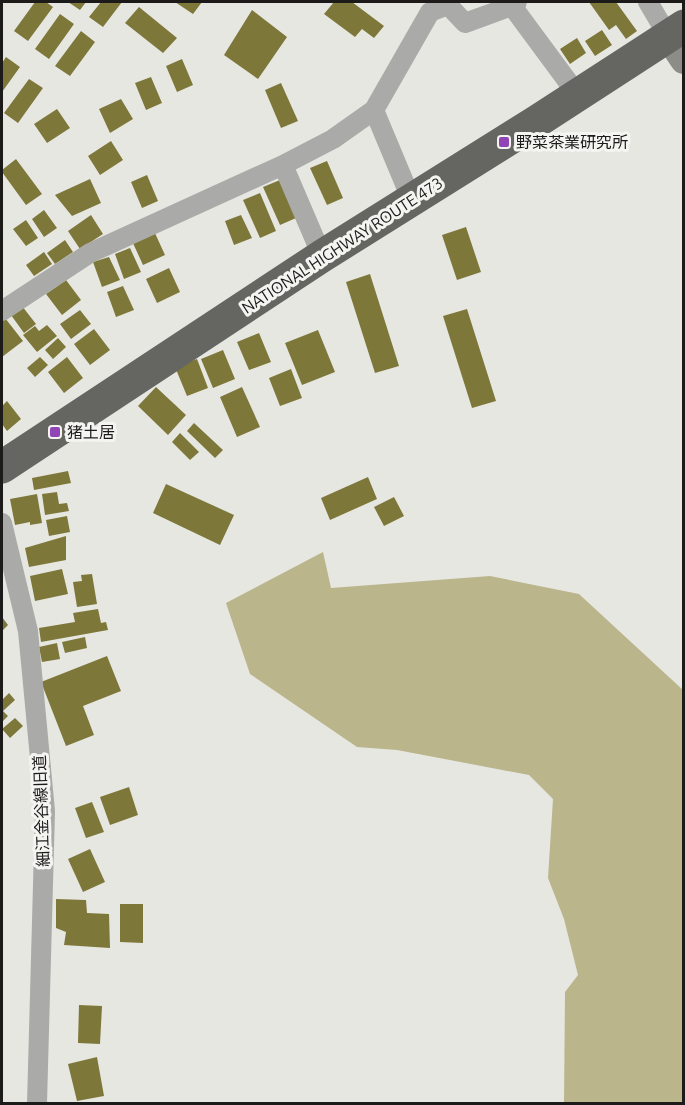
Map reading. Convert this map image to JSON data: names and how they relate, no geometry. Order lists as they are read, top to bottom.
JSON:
{
  "streets": {
    "highway": ["NATIONAL HIGHWAY ROUTE 473"],
    "street": ["細江金谷線旧道"]
  },
  "places": {
    "transit": ["野菜茶業研究所", "猪土居"]
  }
}
